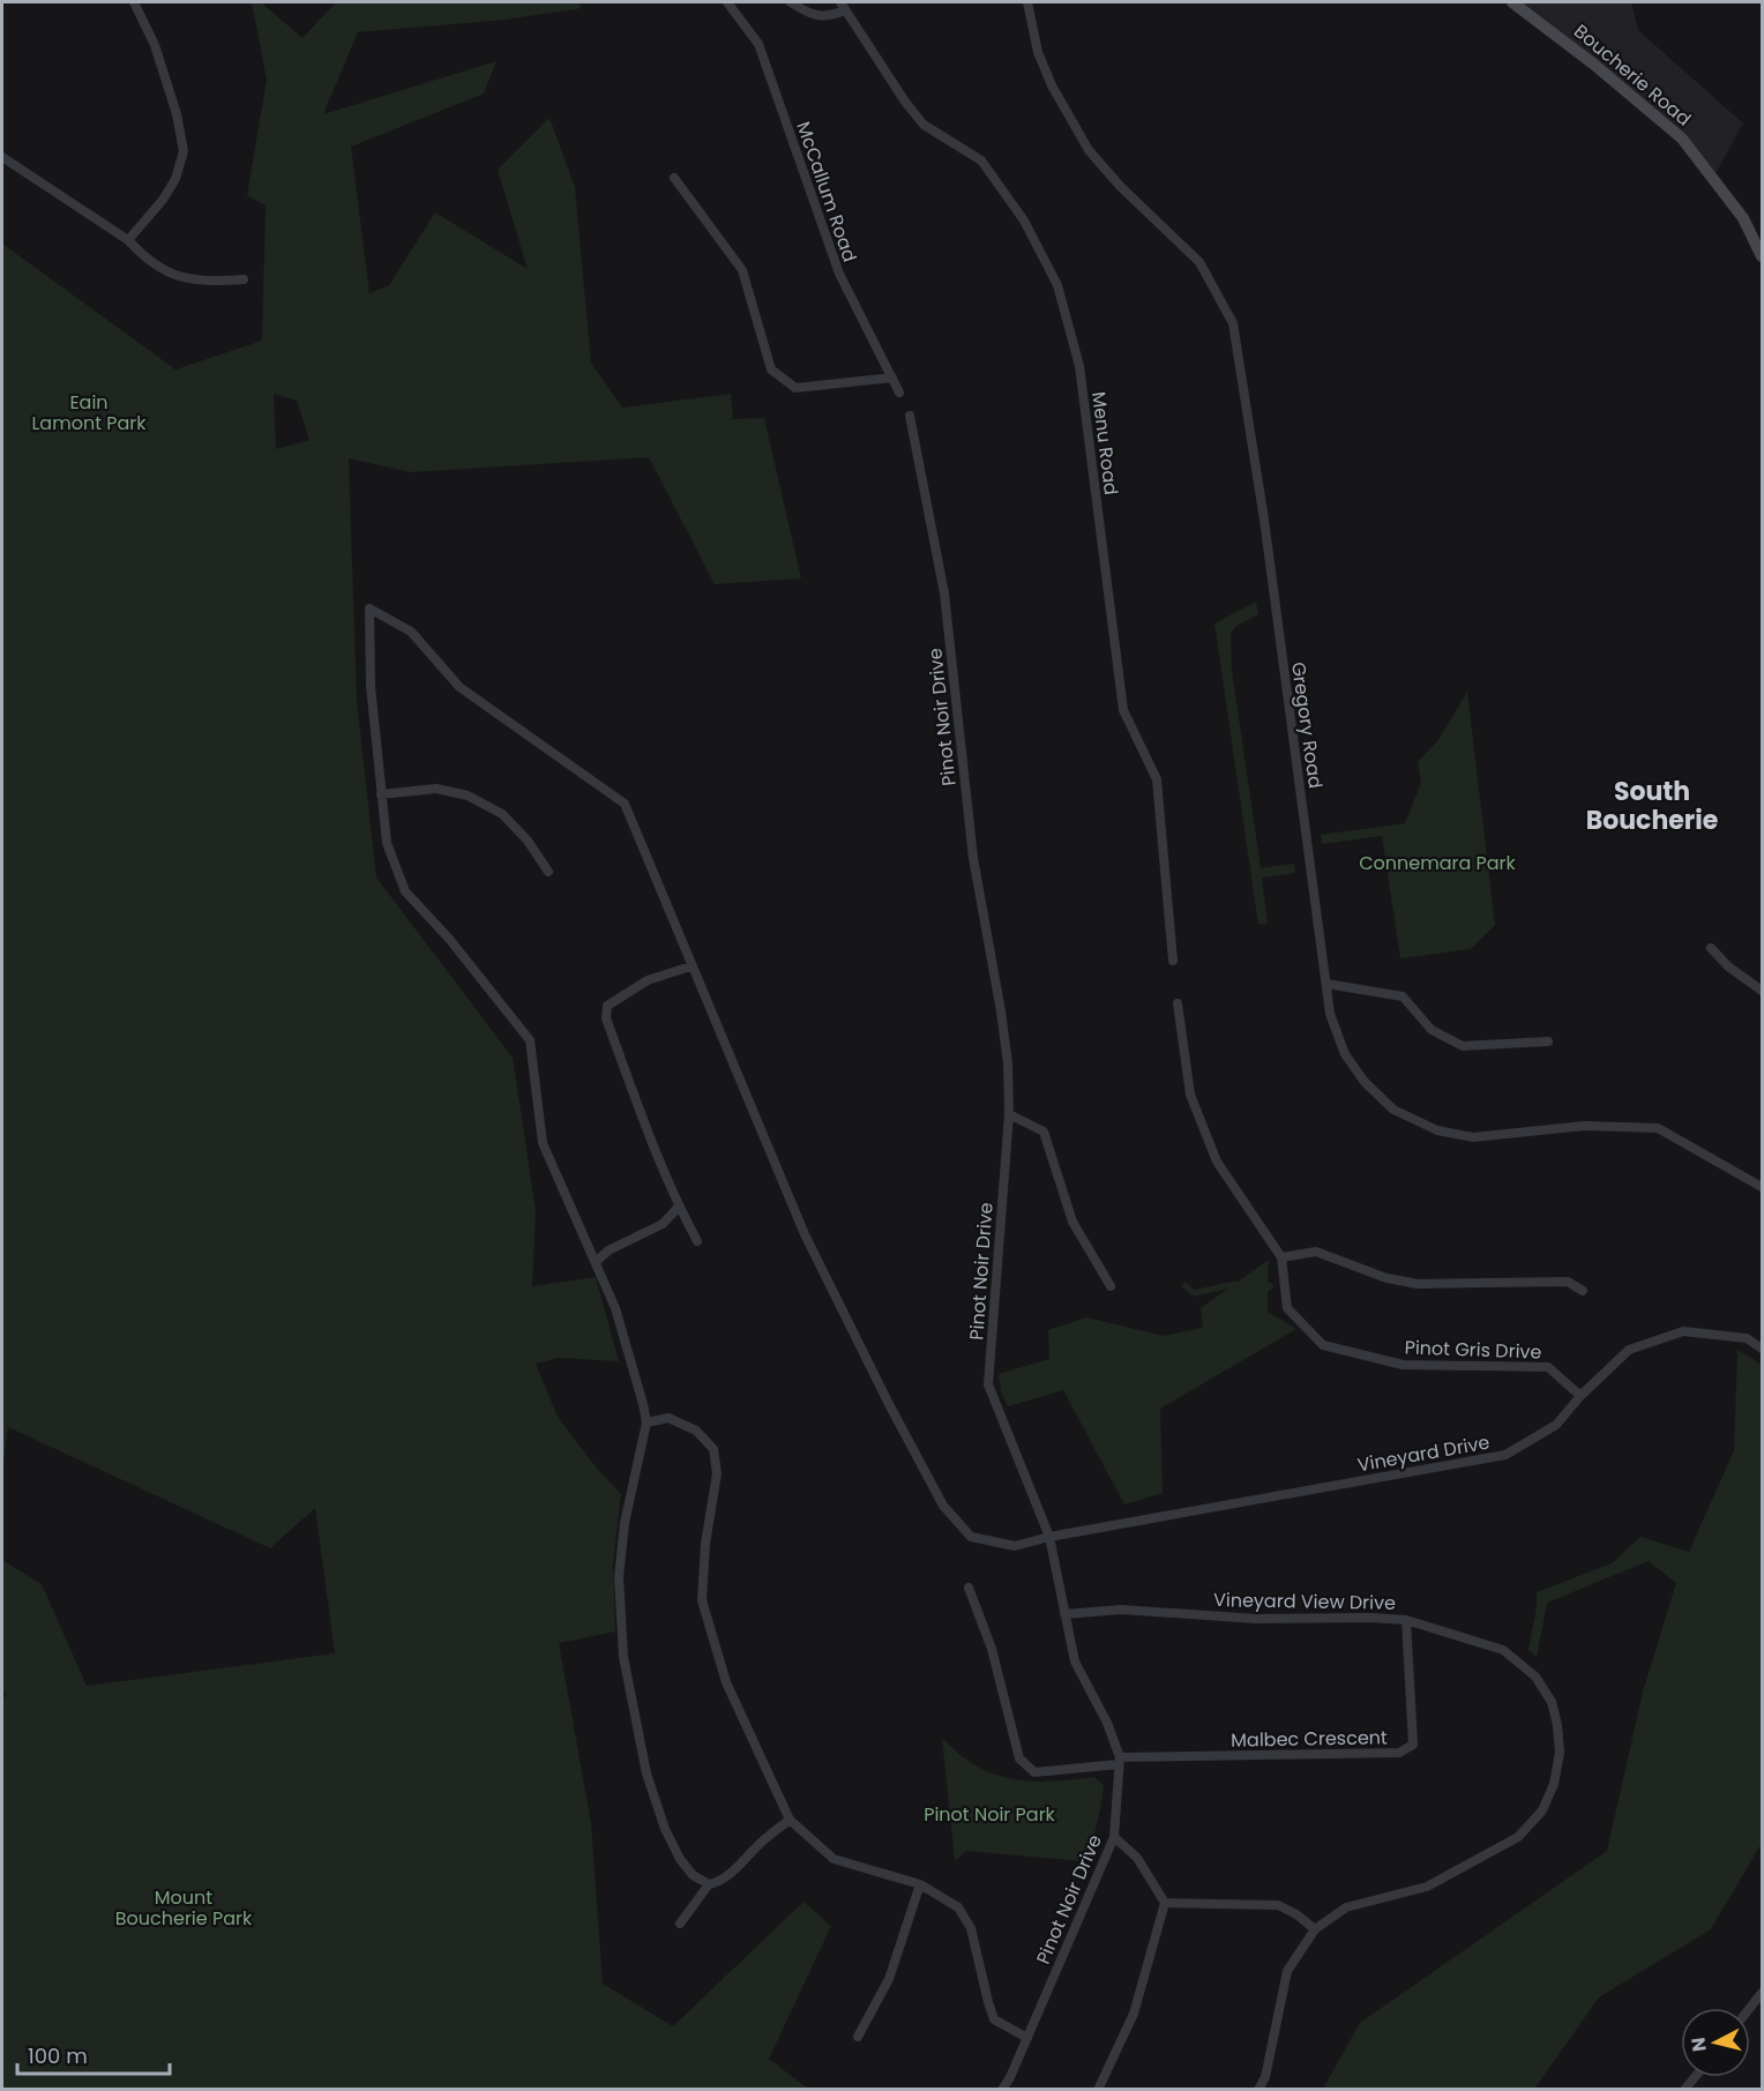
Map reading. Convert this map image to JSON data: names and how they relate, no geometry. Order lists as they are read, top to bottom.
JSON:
{
  "streets": {
    "main road": ["Boucherie Road"],
    "street": [
      "McCallum Road",
      "Menu Road",
      "Pinot Noir Drive",
      "Gregory Road",
      "Pinot Gris Drive",
      "Vineyard Drive",
      "Vineyard View Drive",
      "Malbec Crescent"
    ]
  },
  "crossings": [
    ["Pinot Noir Drive", "Vineyard Drive"],
    ["Pinot Noir Drive", "Vineyard View Drive"],
    ["Pinot Noir Drive", "Malbec Crescent"],
    ["Pinot Gris Drive", "Vineyard Drive"],
    ["Vineyard View Drive", "Malbec Crescent"]
  ],
  "districts": ["South Boucherie"],
  "parks": [
    "Eain Lamont Park",
    "Connemara Park",
    "Pinot Noir Park",
    "Mount Boucherie Park"
  ],
  "scale_bar": "100 m",
  "north": "left"
}
